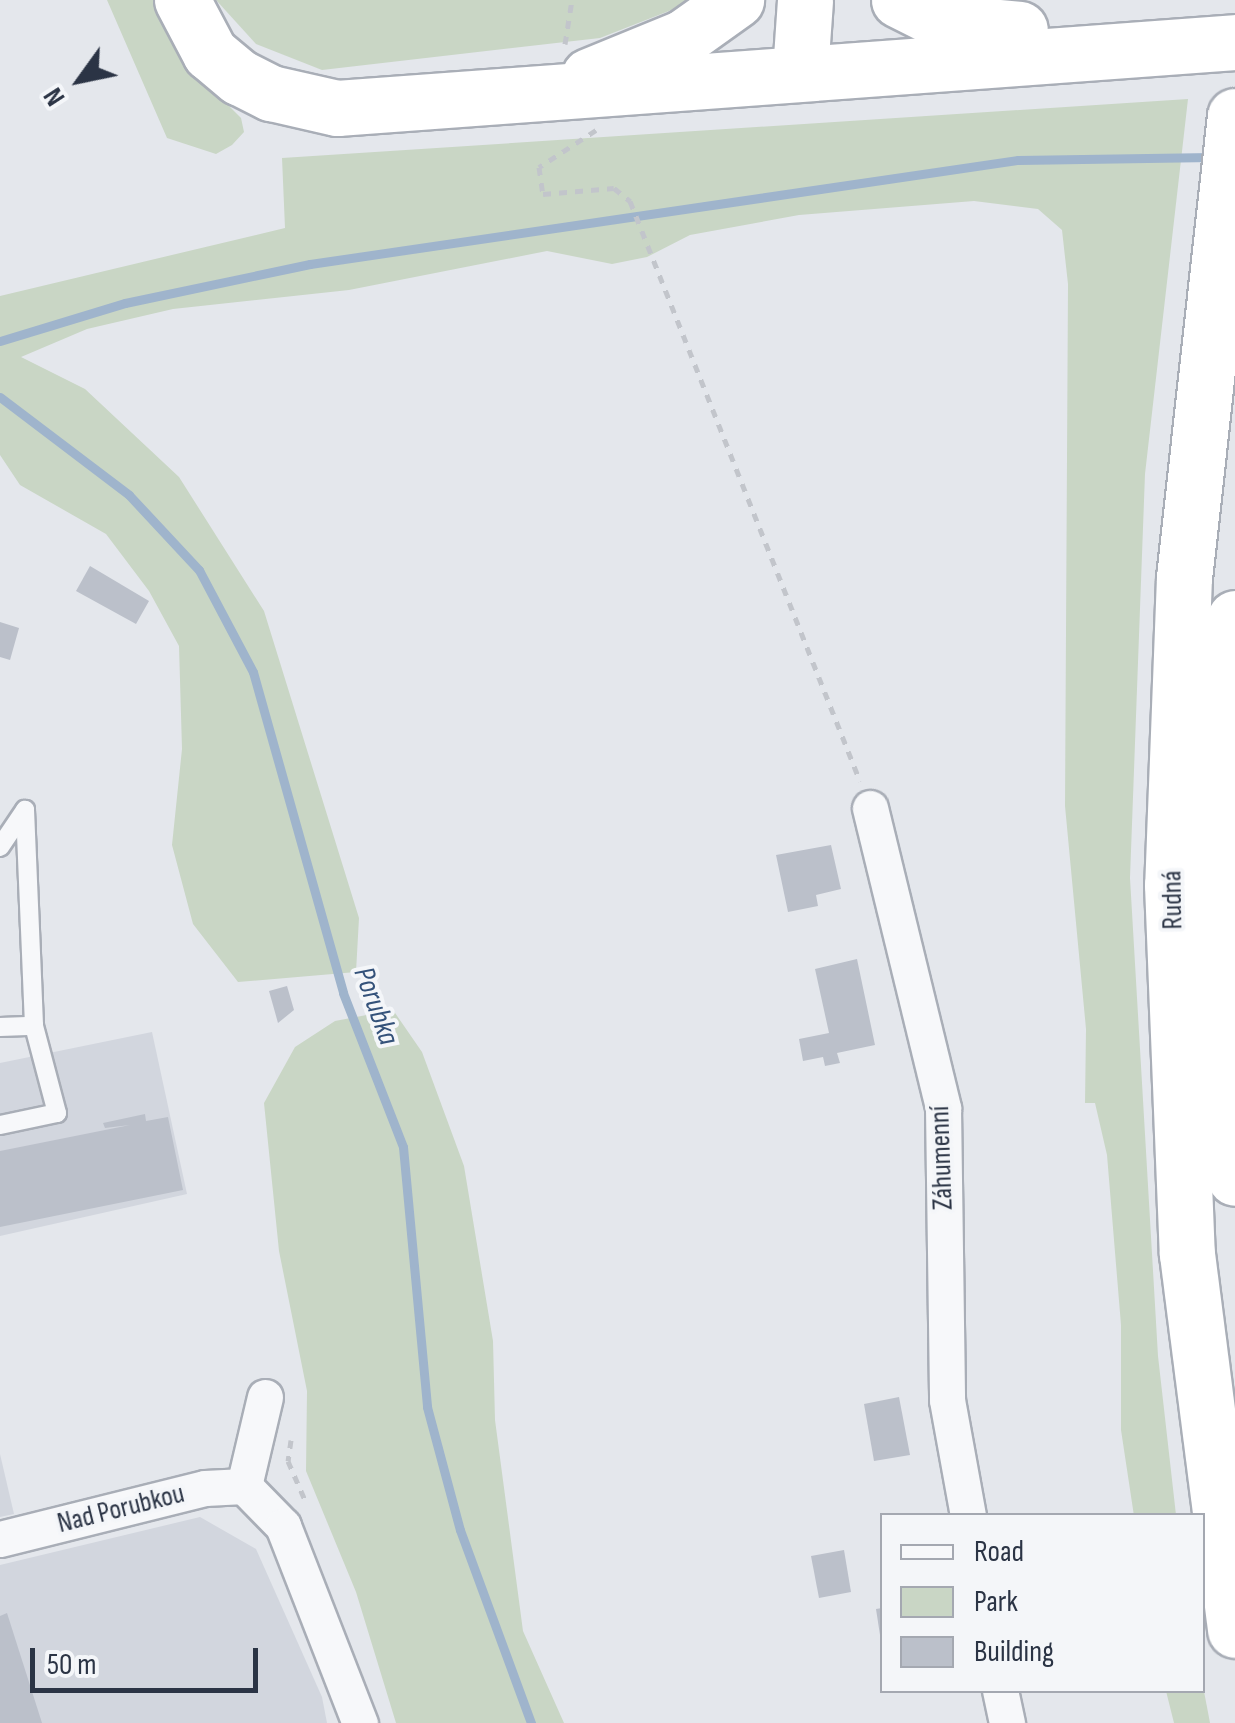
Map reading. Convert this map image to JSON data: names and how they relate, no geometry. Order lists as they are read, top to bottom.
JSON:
{
  "streets": {
    "highway": ["Rudná"],
    "street": ["Záhumenní", "Nad Porubkou"]
  },
  "water": ["Porubka"],
  "legend": ["Road", "Park", "Building"],
  "scale_bar": "50 m",
  "north": "bottom left"
}
